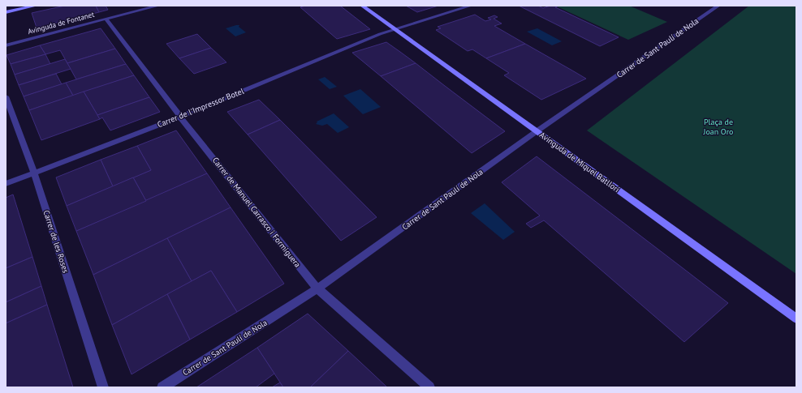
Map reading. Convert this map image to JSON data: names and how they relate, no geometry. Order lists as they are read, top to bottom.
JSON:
{
  "streets": {
    "main road": ["Avinguda de Miquel Batllori"],
    "street": [
      "Avinguda de Fontanet",
      "Carrer de Sant Paulí de Nola",
      "Carrer de l'Impressor Botel",
      "Carrer de Manuel Carrasco i Formiguera",
      "Carrer de les Roses"
    ]
  },
  "crossings": [
    ["Avinguda de Fontanet", "Carrer de Manuel Carrasco i Formiguera"],
    ["Carrer de Sant Paulí de Nola", "Avinguda de Miquel Batllori"],
    ["Carrer de Sant Paulí de Nola", "Carrer de Manuel Carrasco i Formiguera"],
    ["Carrer de l'Impressor Botel", "Avinguda de Miquel Batllori"],
    ["Carrer de l'Impressor Botel", "Carrer de Manuel Carrasco i Formiguera"],
    ["Carrer de l'Impressor Botel", "Carrer de les Roses"]
  ],
  "parks": ["Plaça de Joan Oro"]
}
